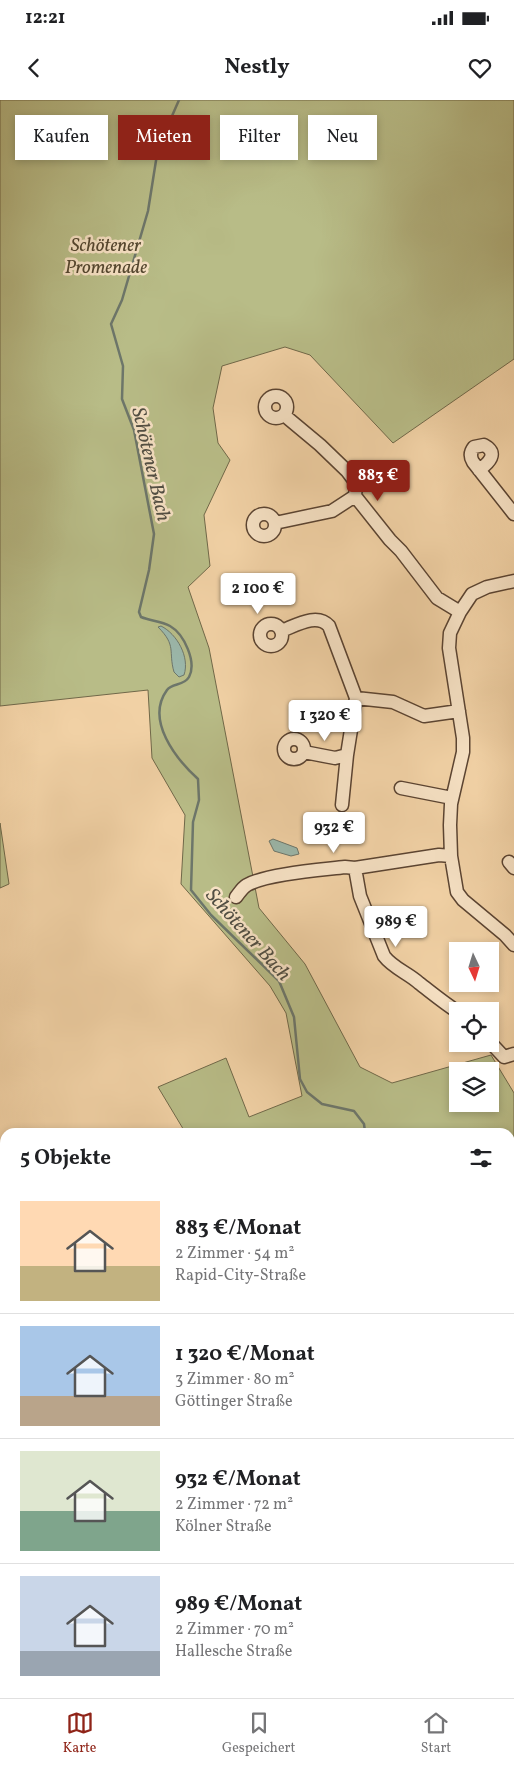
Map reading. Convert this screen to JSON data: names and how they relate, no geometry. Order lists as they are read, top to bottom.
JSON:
{
  "water": ["Schötener Bach"],
  "parks": ["Schötener Promenade"],
  "north": "bottom",
  "page": {
    "status": "12:21",
    "header": "Nestly",
    "chip": [
      "Kaufen",
      "Mieten",
      "Filter",
      "Neu"
    ],
    "price": [
      "883 €",
      "2 100 €",
      "1 320 €",
      "932 €",
      "989 €"
    ],
    "heading": "5 Objekte",
    "list": [
      {
        "name": "883 €/Monat",
        "note": "2 Zimmer · 54 m² · Rapid-City-Straße"
      },
      {
        "name": "1 320 €/Monat",
        "note": "3 Zimmer · 80 m² · Göttinger Straße"
      },
      {
        "name": "932 €/Monat",
        "note": "2 Zimmer · 72 m² · Kölner Straße"
      },
      {
        "name": "989 €/Monat",
        "note": "2 Zimmer · 70 m² · Hallesche Straße"
      }
    ],
    "tabs": ["Karte", "Gespeichert", "Start"]
  }
}
